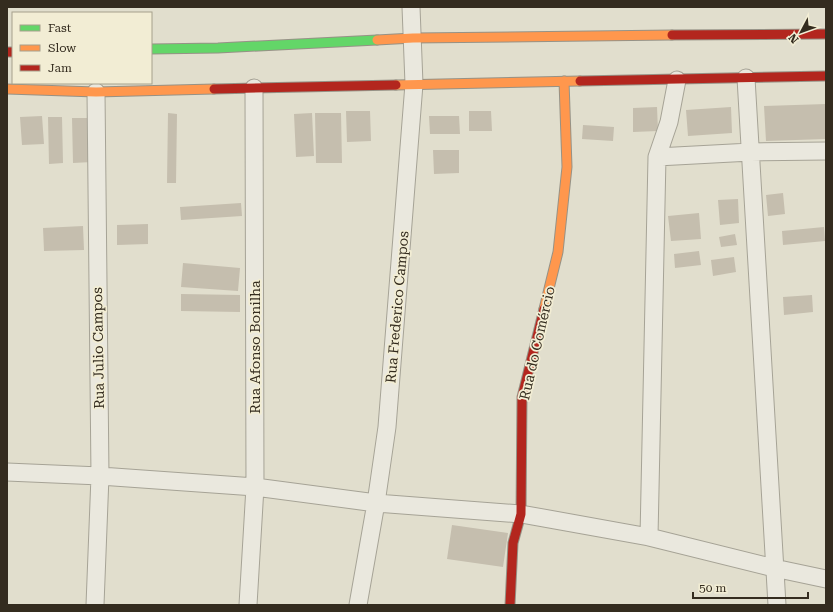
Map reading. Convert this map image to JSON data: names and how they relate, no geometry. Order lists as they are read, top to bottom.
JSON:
{
  "streets": {
    "main road": ["Rua do Comércio"],
    "street": ["Rua Frederico Campos", "Rua Afonso Bonilha", "Rua Julio Campos"]
  },
  "legend": ["Fast", "Slow", "Jam"],
  "scale_bar": "50 m",
  "north": "bottom left"
}
